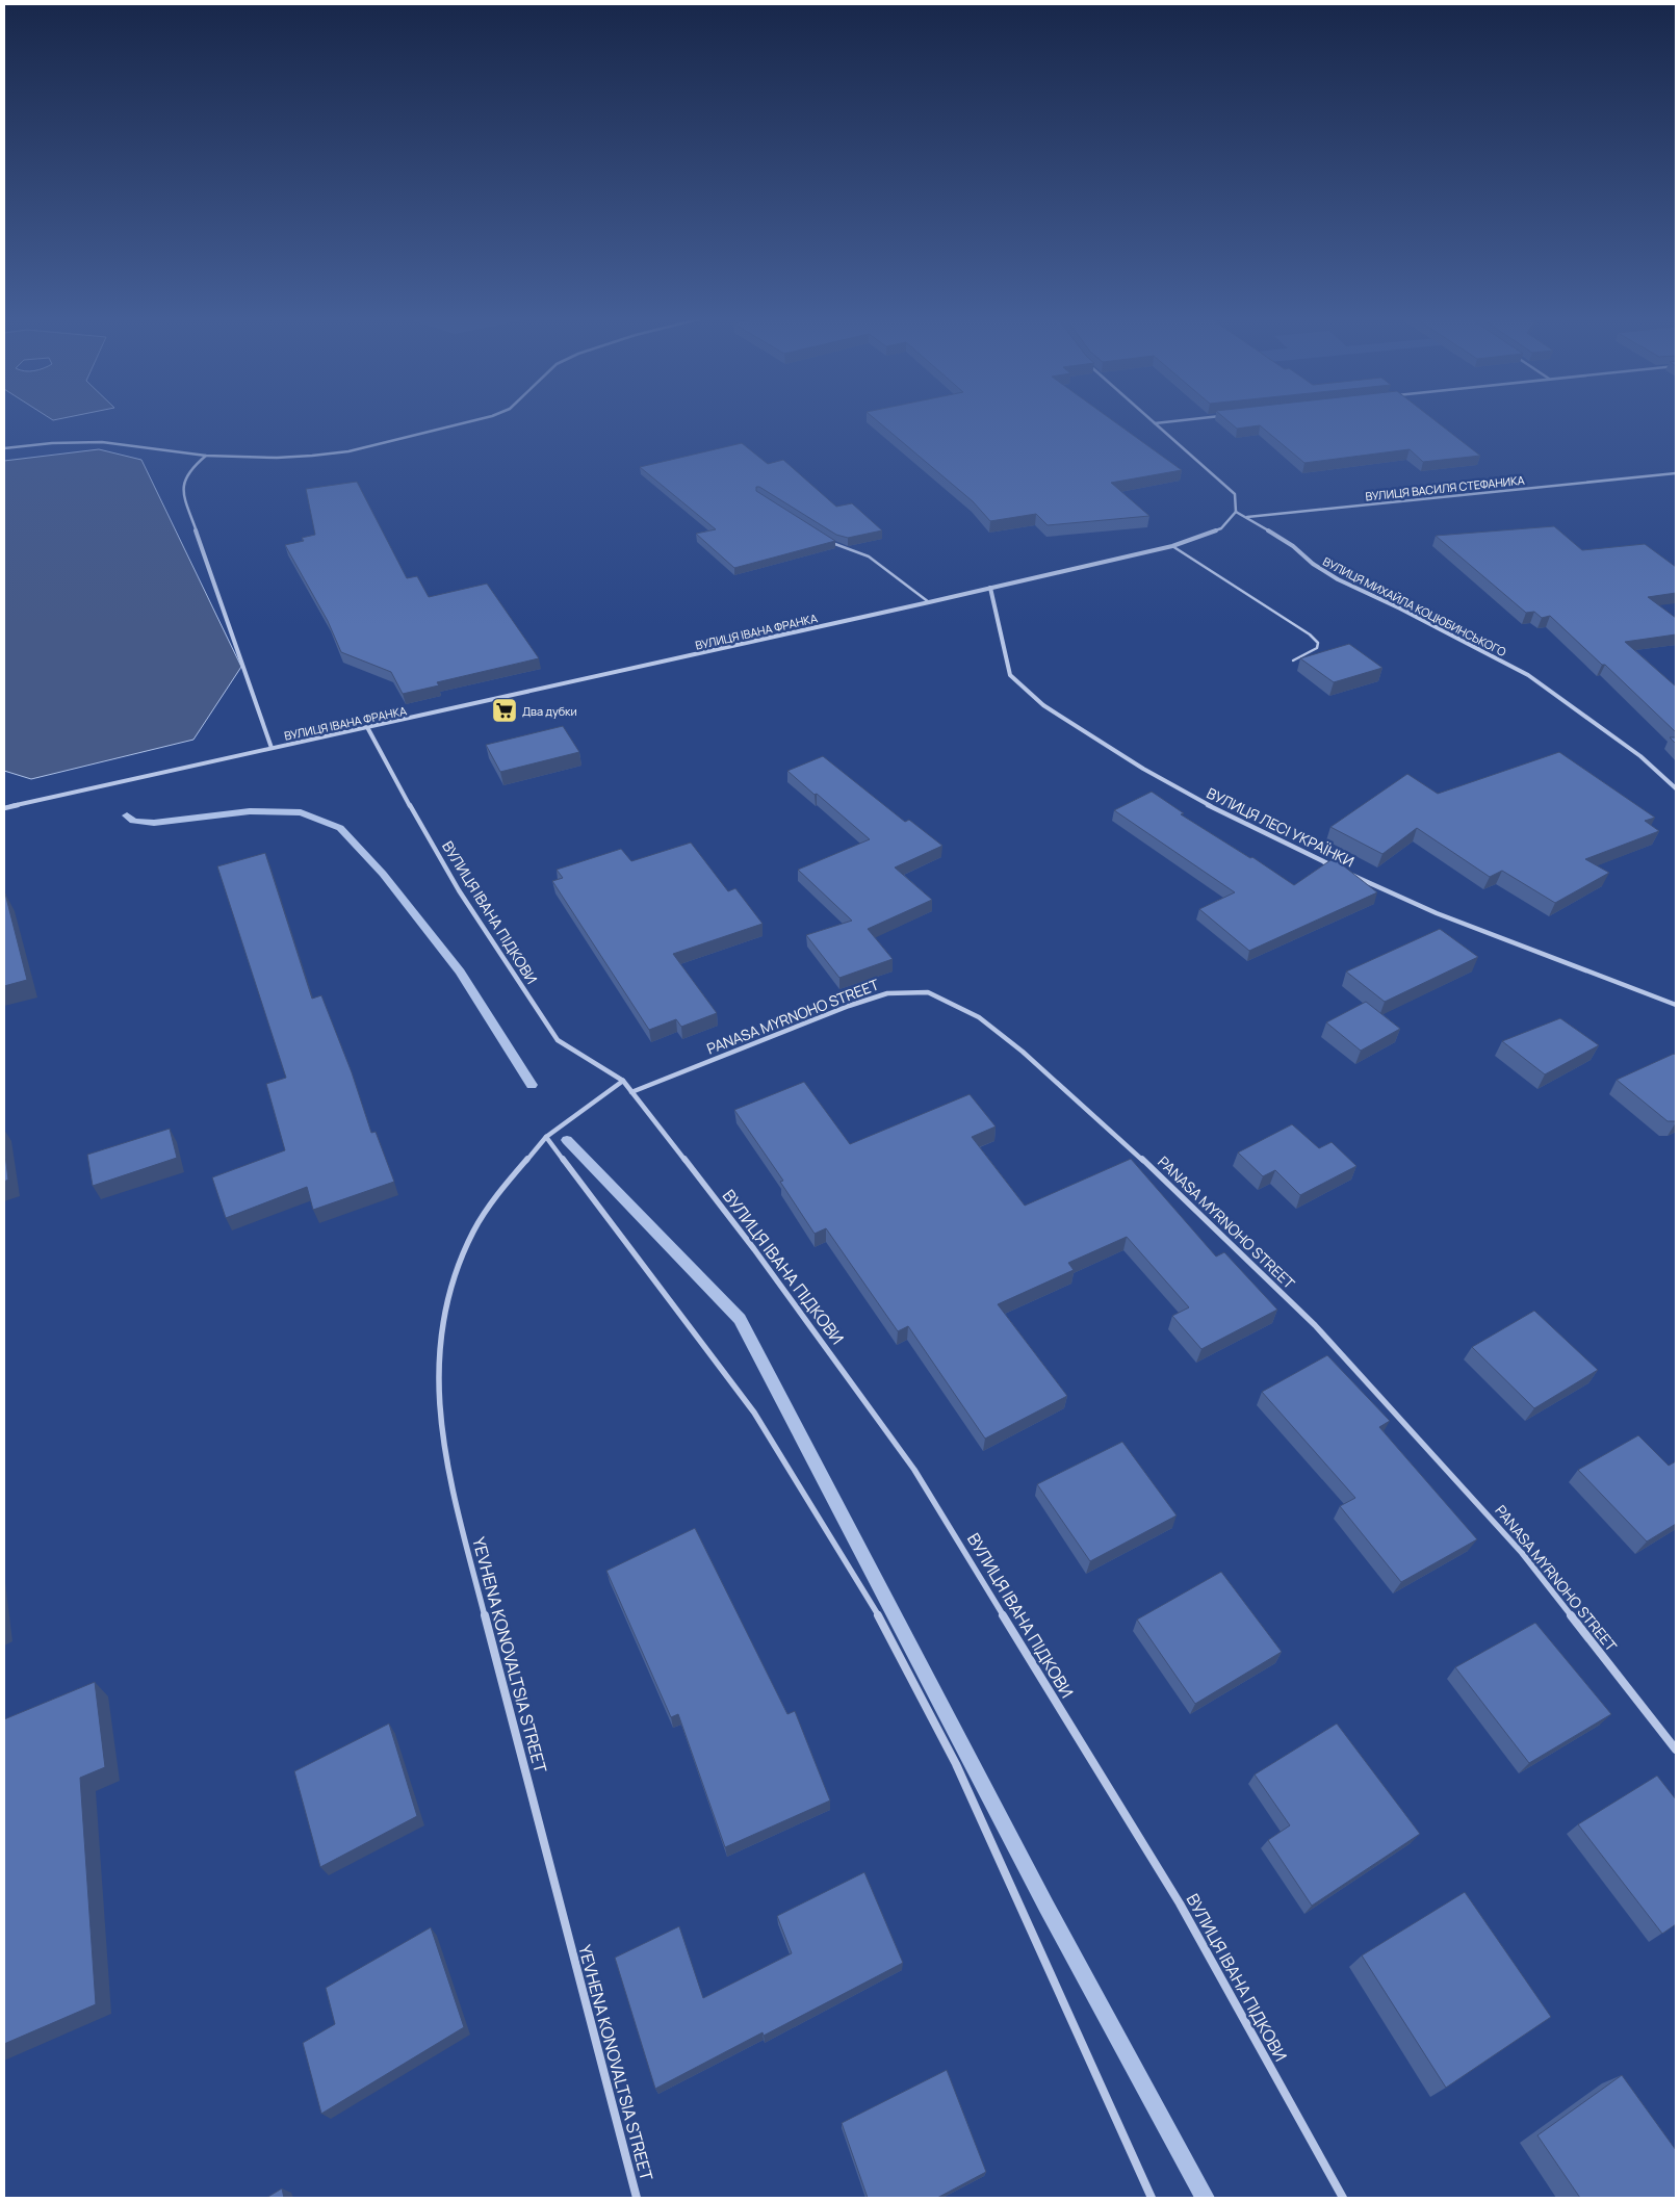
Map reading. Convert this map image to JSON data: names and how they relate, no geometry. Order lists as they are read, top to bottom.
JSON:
{
  "streets": {
    "street": [
      "ВУЛИЦЯ ВАСИЛЯ СТЕФАНИКА",
      "ВУЛИЦЯ МИХАЙЛА КОЦЮБИНСЬКОГО",
      "ВУЛИЦЯ ІВАНА ФРАНКА",
      "ВУЛИЦЯ ЛЕСІ УКРАЇНКИ",
      "ВУЛИЦЯ ІВАНА ПІДКОВИ",
      "PANASA MYRNOHO STREET",
      "YEVHENA KONOVALTSIA STREET"
    ]
  },
  "crossings": [
    ["ВУЛИЦЯ ВАСИЛЯ СТЕФАНИКА", "ВУЛИЦЯ МИХАЙЛА КОЦЮБИНСЬКОГО"],
    ["ВУЛИЦЯ МИХАЙЛА КОЦЮБИНСЬКОГО", "ВУЛИЦЯ ІВАНА ФРАНКА"],
    ["ВУЛИЦЯ ІВАНА ФРАНКА", "ВУЛИЦЯ ЛЕСІ УКРАЇНКИ"],
    ["ВУЛИЦЯ ІВАНА ФРАНКА", "ВУЛИЦЯ ІВАНА ПІДКОВИ"],
    ["ВУЛИЦЯ ІВАНА ПІДКОВИ", "PANASA MYRNOHO STREET"]
  ],
  "places": {
    "supermarket": ["Два дубки"]
  }
}
